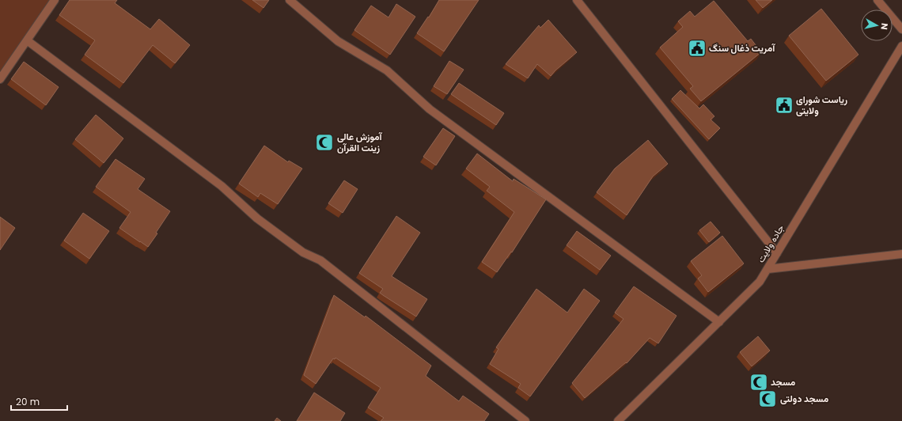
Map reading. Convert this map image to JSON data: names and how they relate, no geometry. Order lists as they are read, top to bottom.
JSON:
{
  "streets": {
    "street": ["جاده ولایت"]
  },
  "places": {
    "public building": ["آمریت ذغال سنگ", "ریاست شورای ولایتی"],
    "mosque": ["آموزش عالی زینت القرآن", "مسجد", "مسجد دولتی"]
  },
  "scale_bar": "20 m",
  "north": "right"
}
